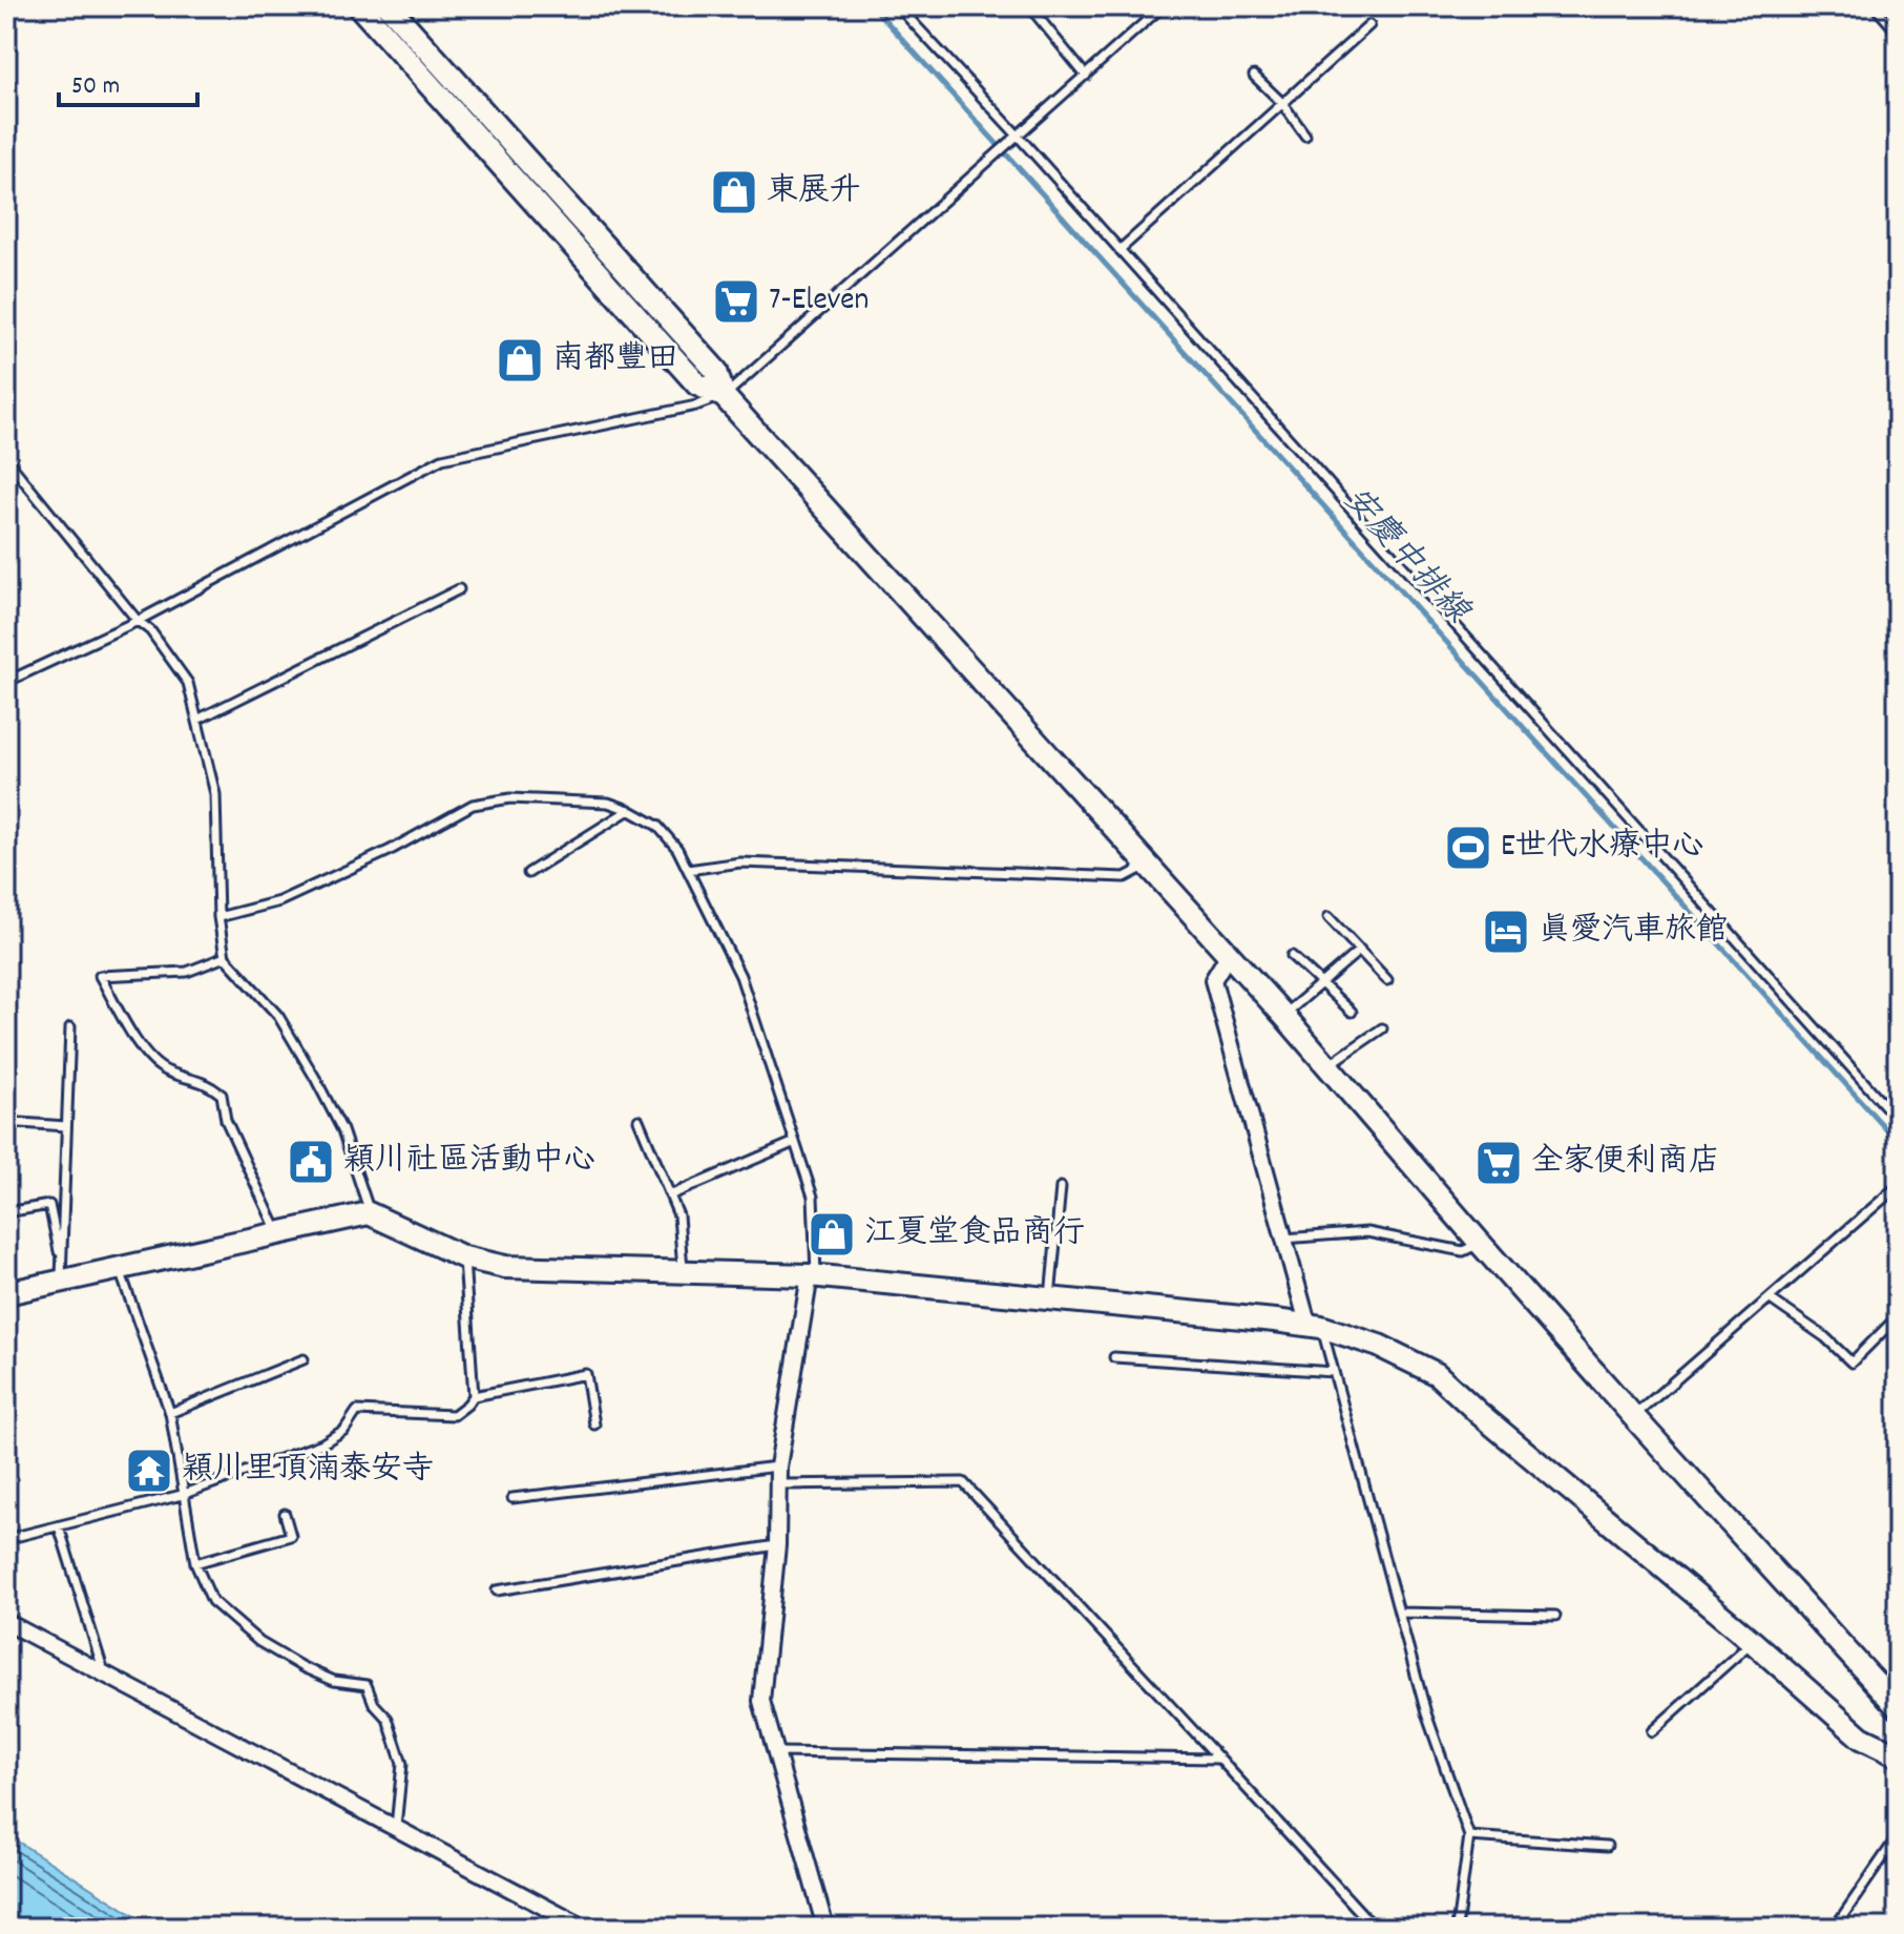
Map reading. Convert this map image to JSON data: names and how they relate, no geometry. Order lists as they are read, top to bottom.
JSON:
{
  "water": ["安慶中排線"],
  "places": {
    "shop": ["東展升", "南都豐田", "江夏堂食品商行"],
    "supermarket": ["7-Eleven", "全家便利商店"],
    "sports": ["E世代水療中心"],
    "hotel": ["真愛汽車旅館"],
    "public building": ["穎川社區活動中心"],
    "temple": ["穎川里頂湳泰安寺"]
  },
  "scale_bar": "50 m"
}
